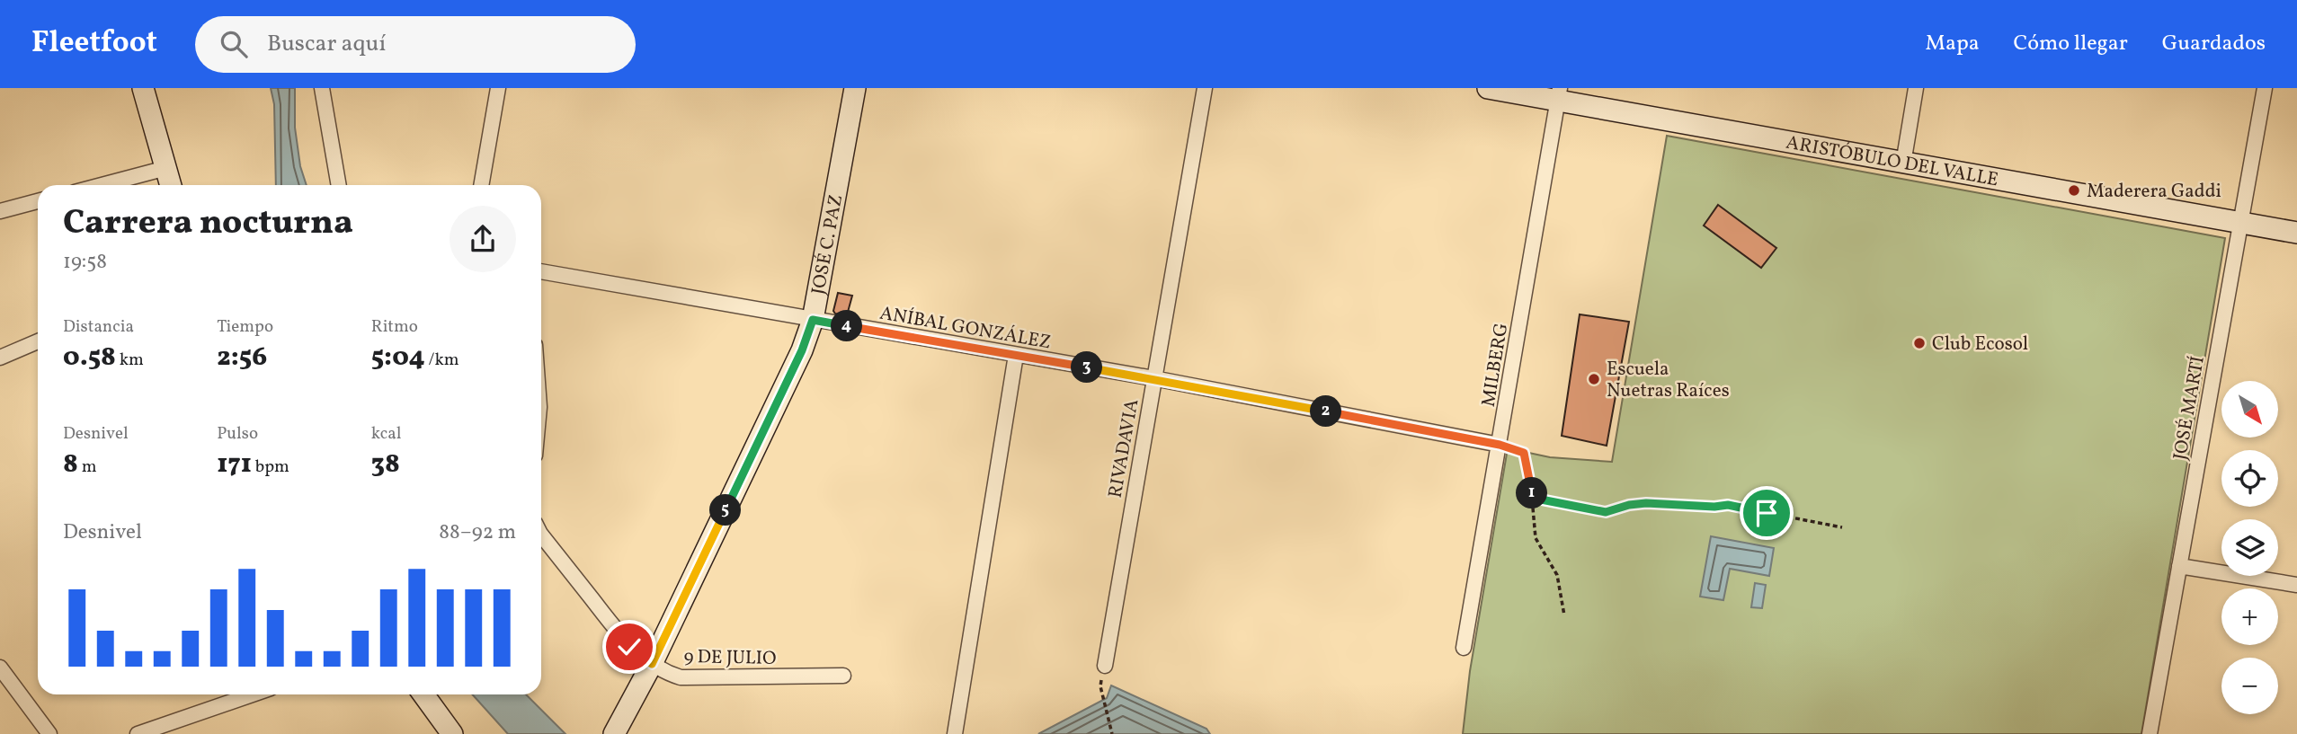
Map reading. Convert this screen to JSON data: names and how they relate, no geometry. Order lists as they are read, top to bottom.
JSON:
{
  "streets": {
    "street": [
      "ARISTÓBULO DEL VALLE",
      "JOSÉ C. PAZ",
      "ANÍBAL GONZÁLEZ",
      "MILBERG",
      "JOSÉ MARTÍ",
      "RIVADAVIA",
      "9 DE JULIO"
    ]
  },
  "crossings": [
    ["ARISTÓBULO DEL VALLE", "MILBERG"],
    ["ARISTÓBULO DEL VALLE", "JOSÉ MARTÍ"],
    ["JOSÉ C. PAZ", "ANÍBAL GONZÁLEZ"],
    ["JOSÉ C. PAZ", "9 DE JULIO"],
    ["ANÍBAL GONZÁLEZ", "MILBERG"],
    ["ANÍBAL GONZÁLEZ", "RIVADAVIA"]
  ],
  "places": ["Maderera Gaddi", "Club Ecosol", "Escuela Nuetras Raíces"],
  "north": "bottom right",
  "page": {
    "header": "Fleetfoot",
    "search": "Buscar aquí",
    "nav": ["Mapa", "Cómo llegar", "Guardados"],
    "heading": ["Carrera nocturna", "19:58"],
    "stats": [
      ["Distancia", "0.58 km"],
      ["Tiempo", "2:56"],
      ["Ritmo", "5:04 /km"],
      ["Desnivel", "8 m"],
      ["Pulso", "171 bpm"],
      ["kcal", "38"]
    ],
    "pins": [
      "4",
      "3",
      "2",
      "1",
      "5"
    ],
    "map_buttons": ["+", "−"],
    "chart": ["Desnivel", "88–92 m"]
  }
}
